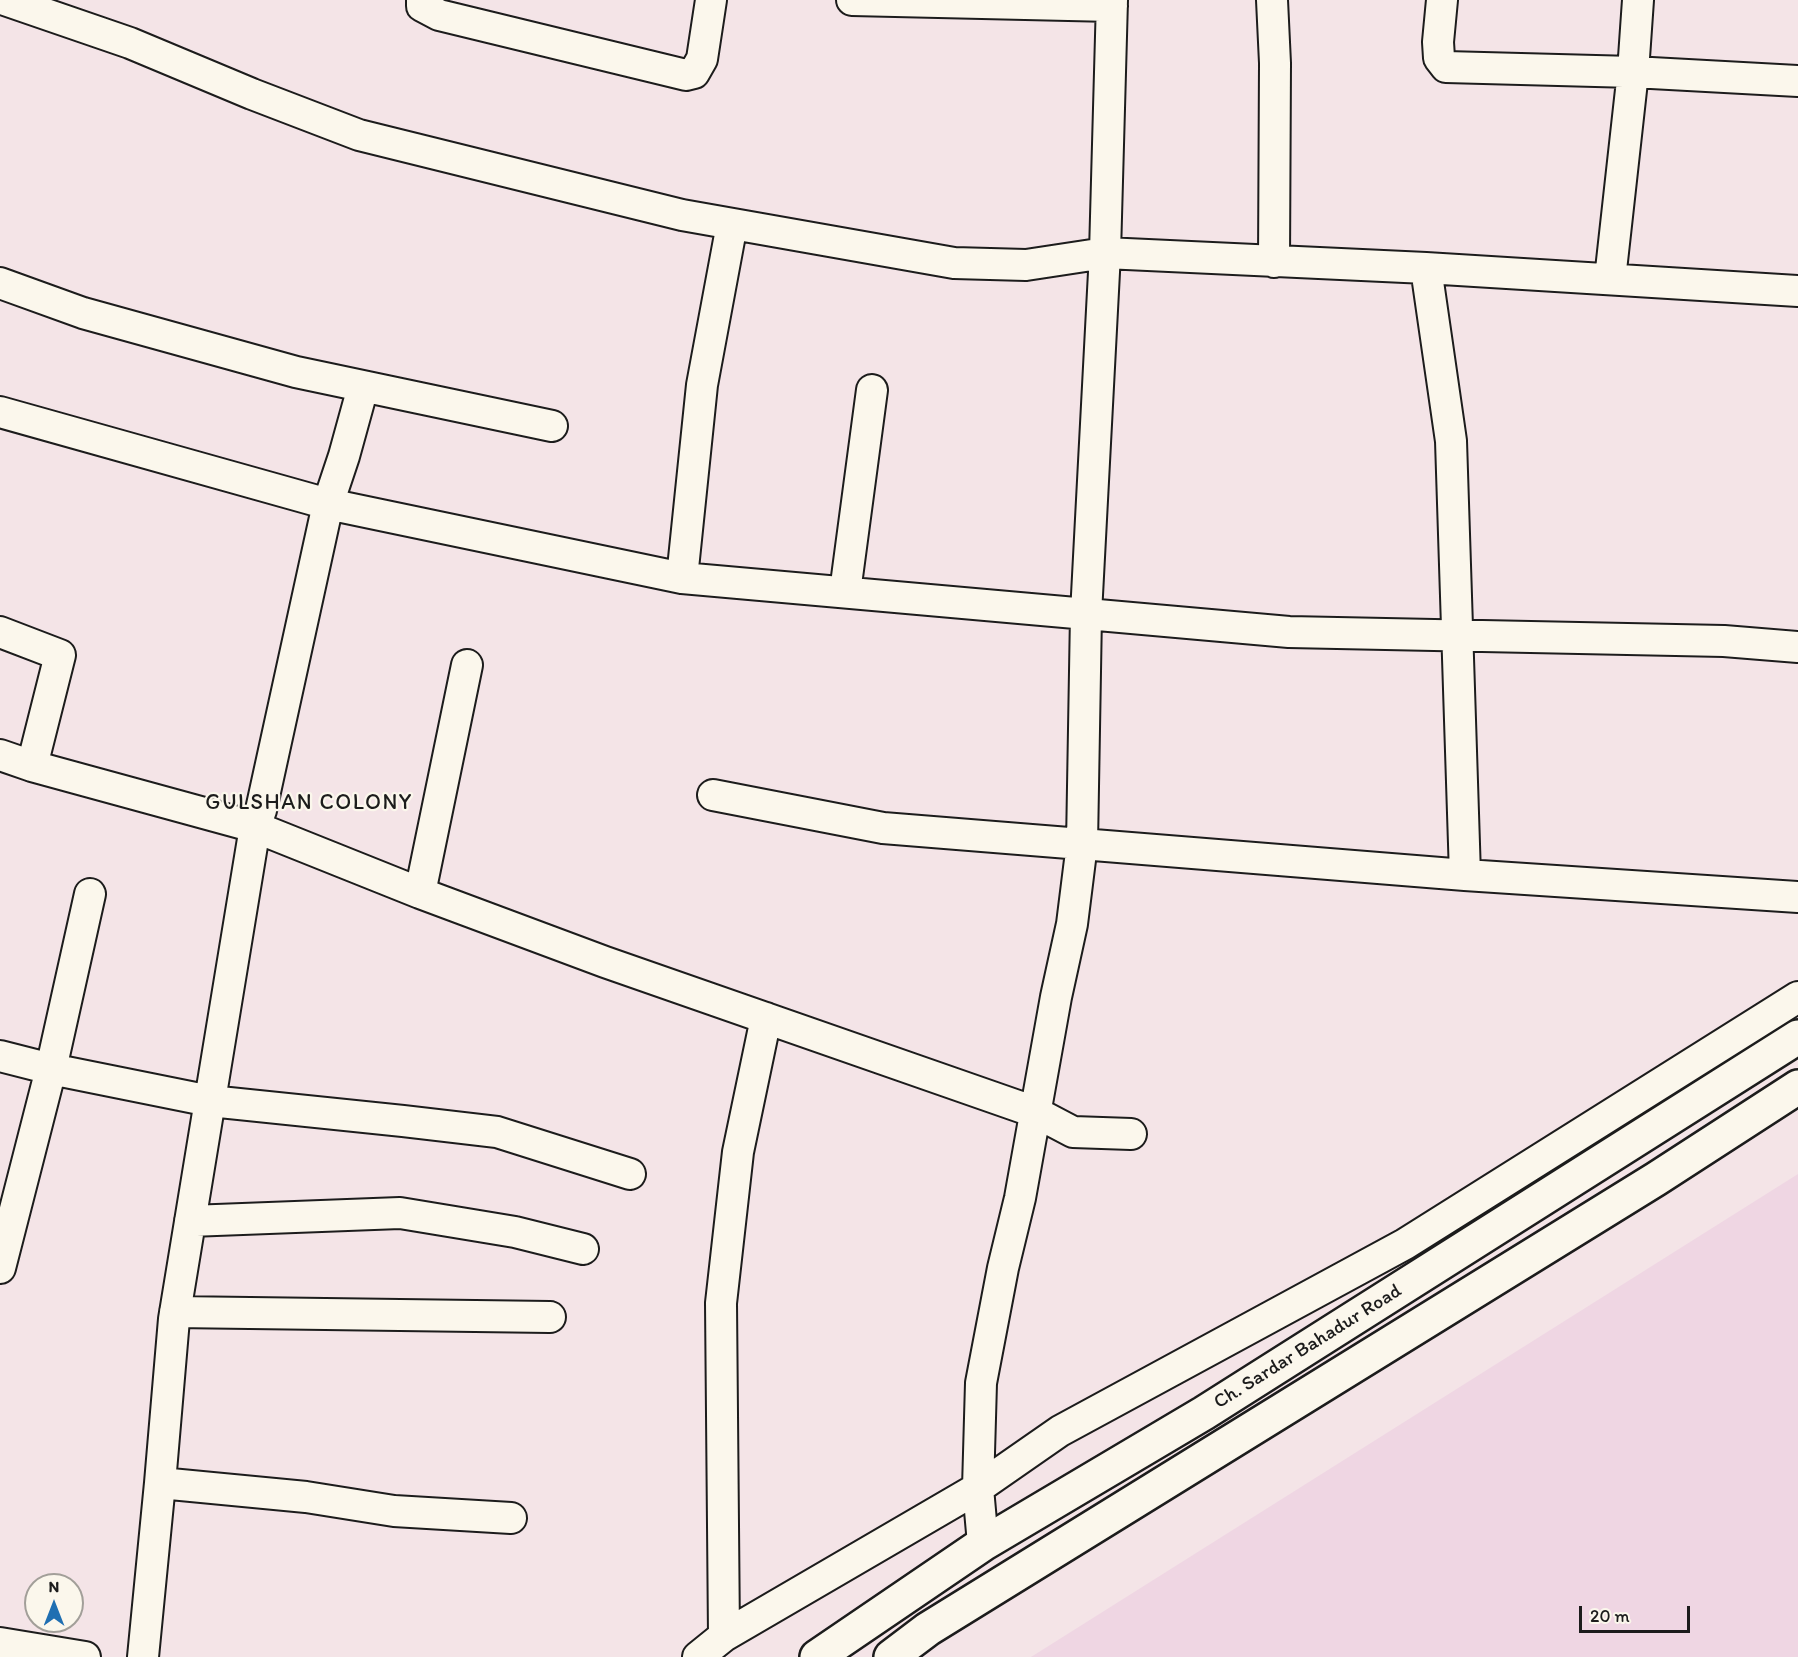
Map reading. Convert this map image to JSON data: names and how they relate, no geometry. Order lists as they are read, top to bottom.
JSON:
{
  "streets": {
    "main road": ["Ch. Sardar Bahadur Road"]
  },
  "districts": ["GULSHAN COLONY"],
  "scale_bar": "20 m",
  "north": "top"
}
